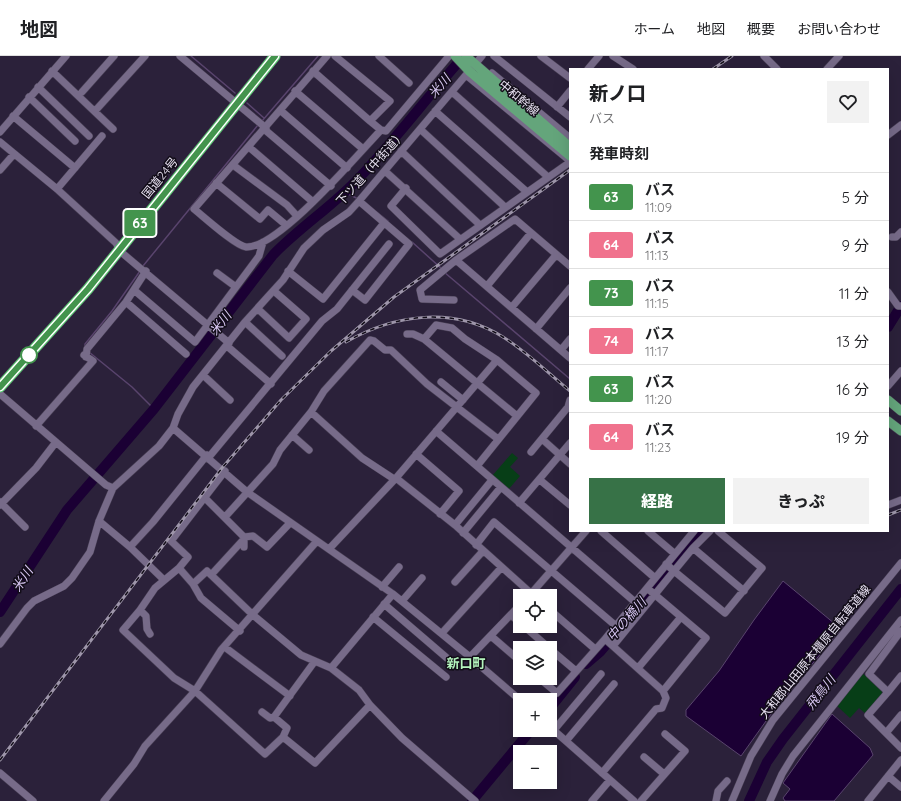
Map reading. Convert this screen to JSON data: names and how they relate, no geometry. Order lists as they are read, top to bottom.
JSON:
{
  "streets": {
    "highway": ["国道24号"],
    "main road": ["中和幹線"],
    "street": ["下ツ道（中街道）", "大和郡山田原本橿原自転車道線"]
  },
  "crossings": [
    ["中和幹線", "下ツ道（中街道）"]
  ],
  "districts": ["新口町"],
  "water": ["米川", "中の橋川", "飛鳥川"],
  "lines": ["bus line 63"],
  "page": {
    "header": "地図",
    "nav": [
      "ホーム",
      "地図",
      "概要",
      "お問い合わせ"
    ],
    "on_map": "63",
    "heading": [
      ["新ノ口", "バス"],
      "発車時刻"
    ],
    "list": [
      {
        "mark": "63",
        "name": "バス",
        "note": "11:09",
        "value": "5 分"
      },
      {
        "mark": "64",
        "name": "バス",
        "note": "11:13",
        "value": "9 分"
      },
      {
        "mark": "73",
        "name": "バス",
        "note": "11:15",
        "value": "11 分"
      },
      {
        "mark": "74",
        "name": "バス",
        "note": "11:17",
        "value": "13 分"
      },
      {
        "mark": "63",
        "name": "バス",
        "note": "11:20",
        "value": "16 分"
      },
      {
        "mark": "64",
        "name": "バス",
        "note": "11:23",
        "value": "19 分"
      }
    ],
    "buttons": ["経路", "きっぷ"],
    "map_buttons": ["+", "−"]
  }
}
